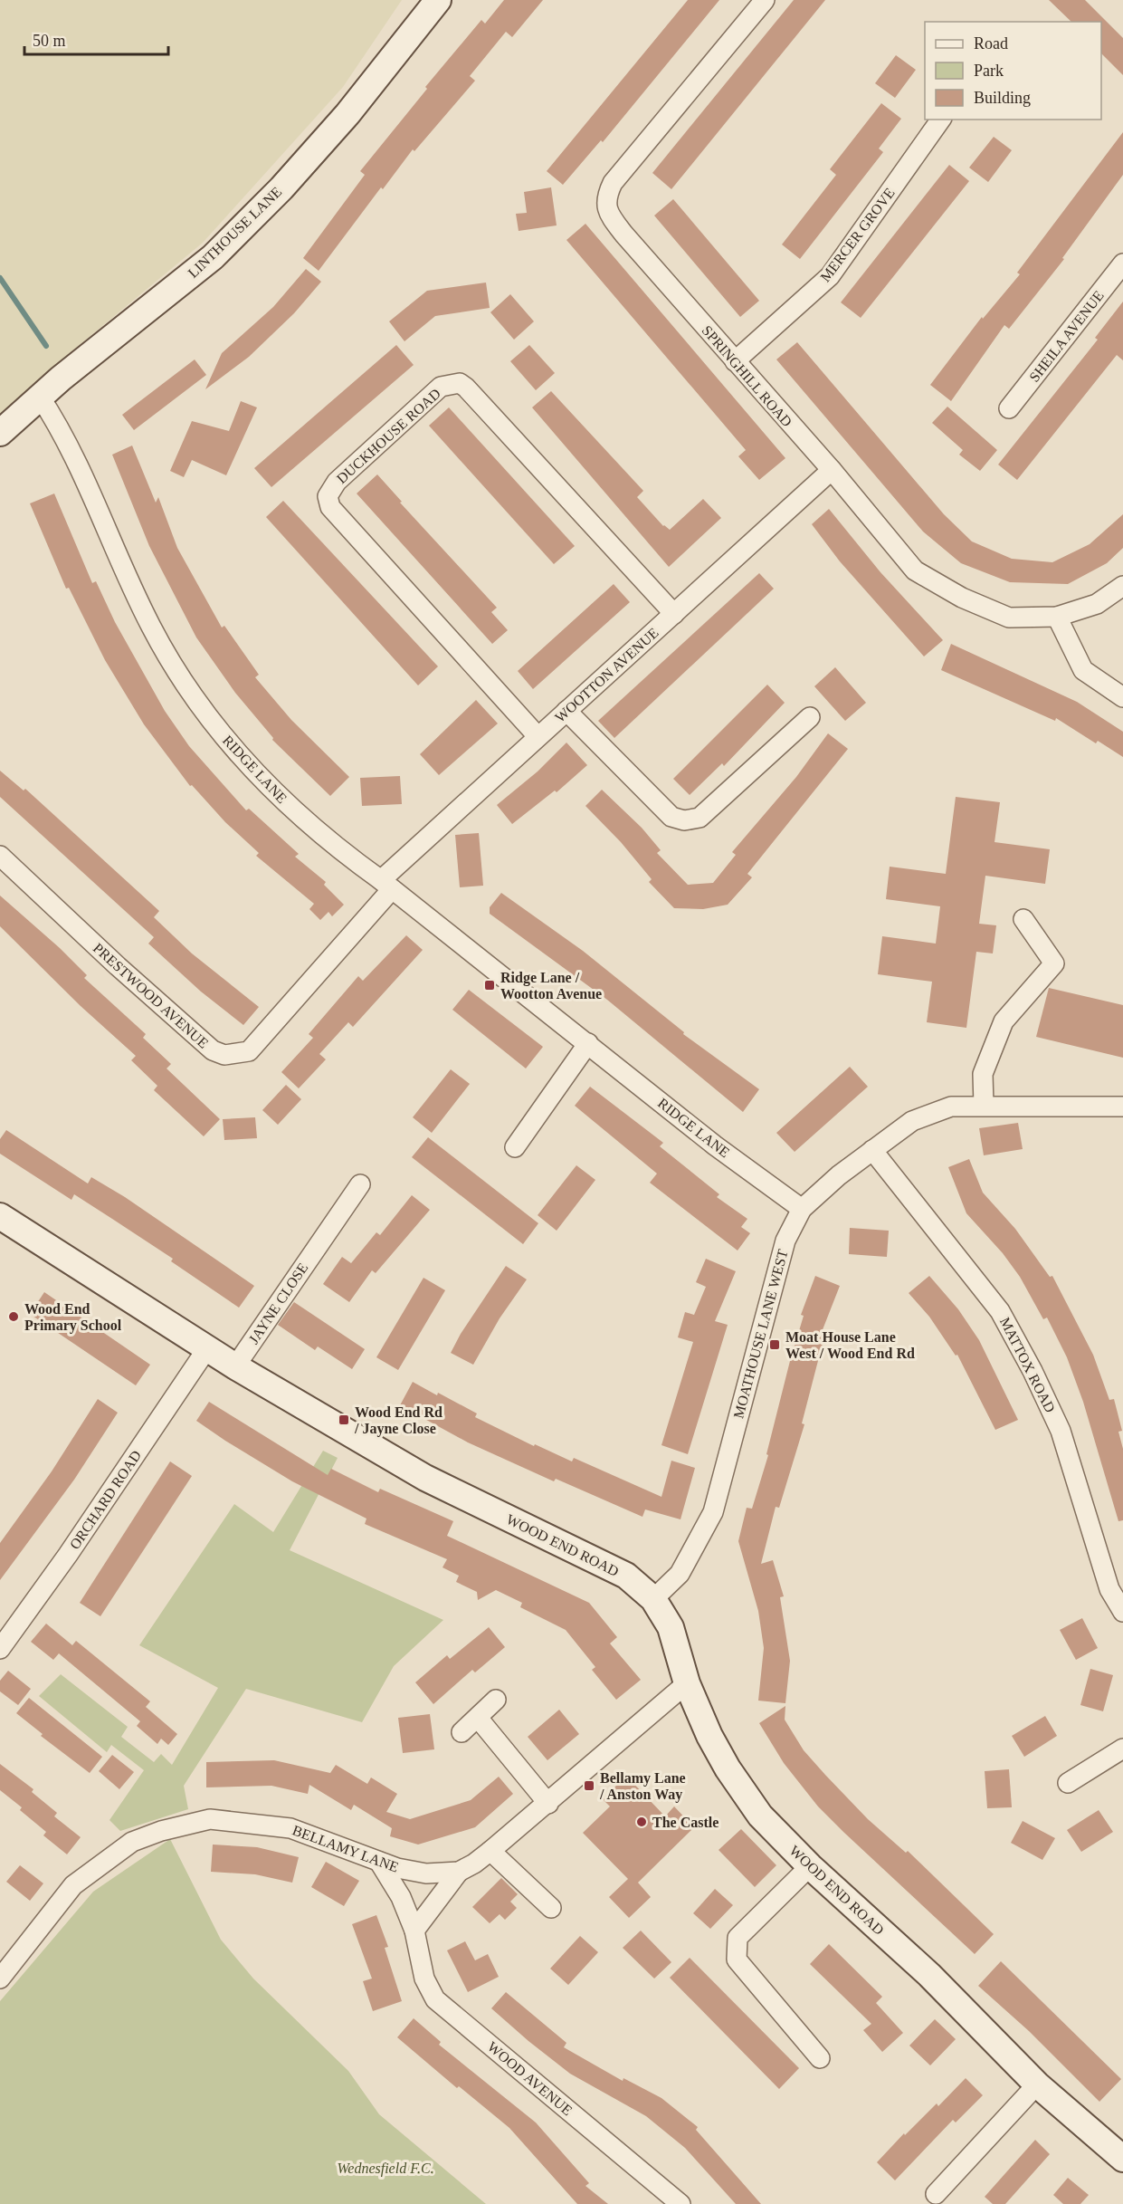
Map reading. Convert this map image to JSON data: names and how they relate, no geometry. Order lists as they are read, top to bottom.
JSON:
{
  "streets": {
    "street": [
      "LINTHOUSE LANE",
      "MERCER GROVE",
      "SHEILA AVENUE",
      "SPRINGHILL ROAD",
      "DUCKHOUSE ROAD",
      "WOOTTON AVENUE",
      "RIDGE LANE",
      "PRESTWOOD AVENUE",
      "JAYNE CLOSE",
      "MOATHOUSE LANE WEST",
      "MATTOX ROAD",
      "ORCHARD ROAD",
      "WOOD END ROAD",
      "BELLAMY LANE",
      "WOOD AVENUE"
    ]
  },
  "crossings": [
    ["LINTHOUSE LANE", "RIDGE LANE"],
    ["MERCER GROVE", "SPRINGHILL ROAD"],
    ["SPRINGHILL ROAD", "WOOTTON AVENUE"],
    ["DUCKHOUSE ROAD", "WOOTTON AVENUE"],
    ["WOOTTON AVENUE", "RIDGE LANE"],
    ["WOOTTON AVENUE", "PRESTWOOD AVENUE"],
    ["RIDGE LANE", "PRESTWOOD AVENUE"],
    ["RIDGE LANE", "MOATHOUSE LANE WEST"],
    ["JAYNE CLOSE", "WOOD END ROAD"],
    ["MOATHOUSE LANE WEST", "MATTOX ROAD"],
    ["MOATHOUSE LANE WEST", "WOOD END ROAD"],
    ["ORCHARD ROAD", "WOOD END ROAD"],
    ["WOOD END ROAD", "BELLAMY LANE"],
    ["BELLAMY LANE", "WOOD AVENUE"]
  ],
  "parks": ["Wednesfield F.C."],
  "places": {
    "transit": [
      "Ridge Lane / Wootton Avenue",
      "Moat House Lane West / Wood End Rd",
      "Wood End Rd / Jayne Close",
      "Bellamy Lane / Anston Way"
    ],
    "other": ["Wood End Primary School", "The Castle"]
  },
  "legend": ["Road", "Park", "Building"],
  "scale_bar": "50 m"
}
